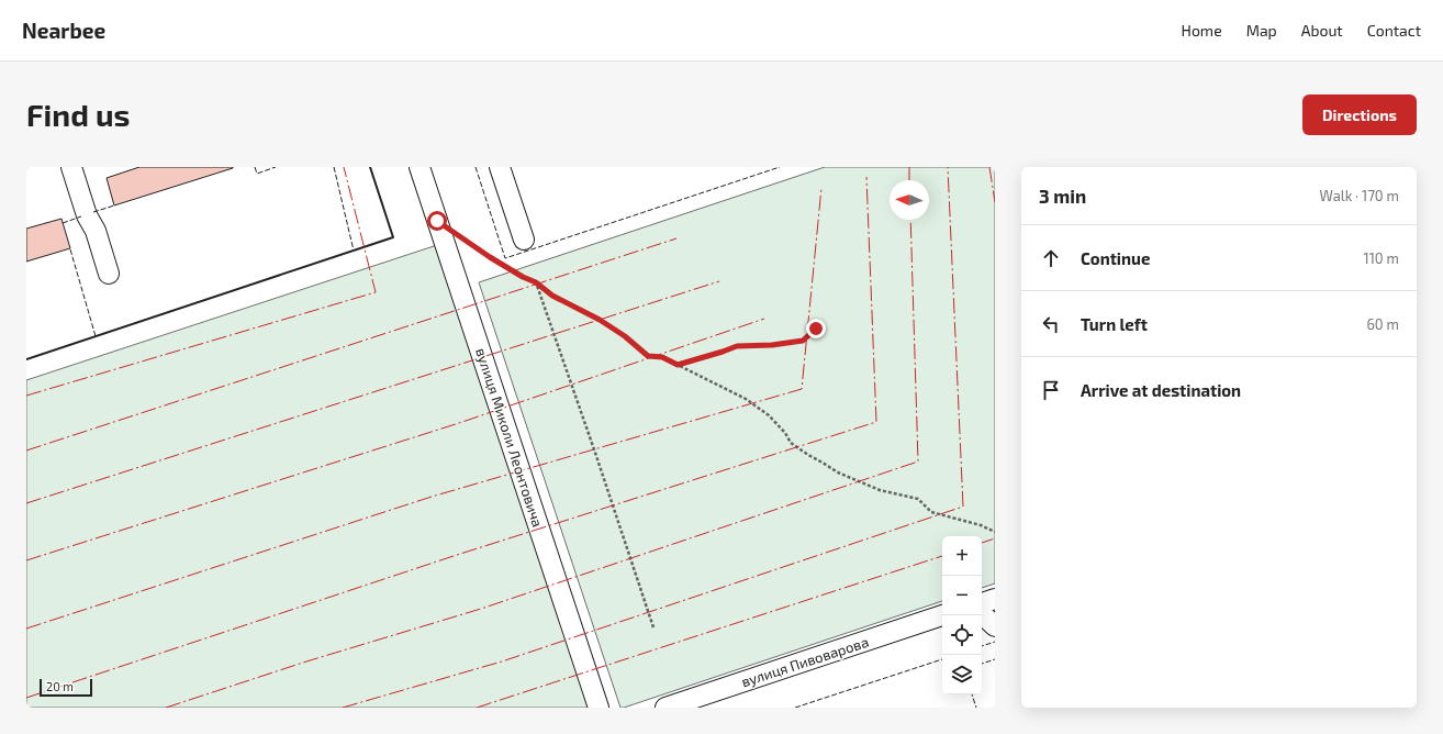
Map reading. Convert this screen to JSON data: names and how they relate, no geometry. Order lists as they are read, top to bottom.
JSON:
{
  "streets": {
    "street": ["вулиця Миколи Леонтовича", "вулиця Пивоварова"]
  },
  "scale_bar": "20 m",
  "north": "left",
  "page": {
    "header": "Nearbee",
    "nav": [
      "Home",
      "Map",
      "About",
      "Contact"
    ],
    "buttons": "Directions",
    "title": "Find us",
    "heading": ["3 min", "Walk · 170 m"],
    "list": [
      ["Continue", "110 m"],
      ["Turn left", "60 m"],
      "Arrive at destination"
    ],
    "map_buttons": ["+", "−"],
    "scale": "20 m"
  }
}
